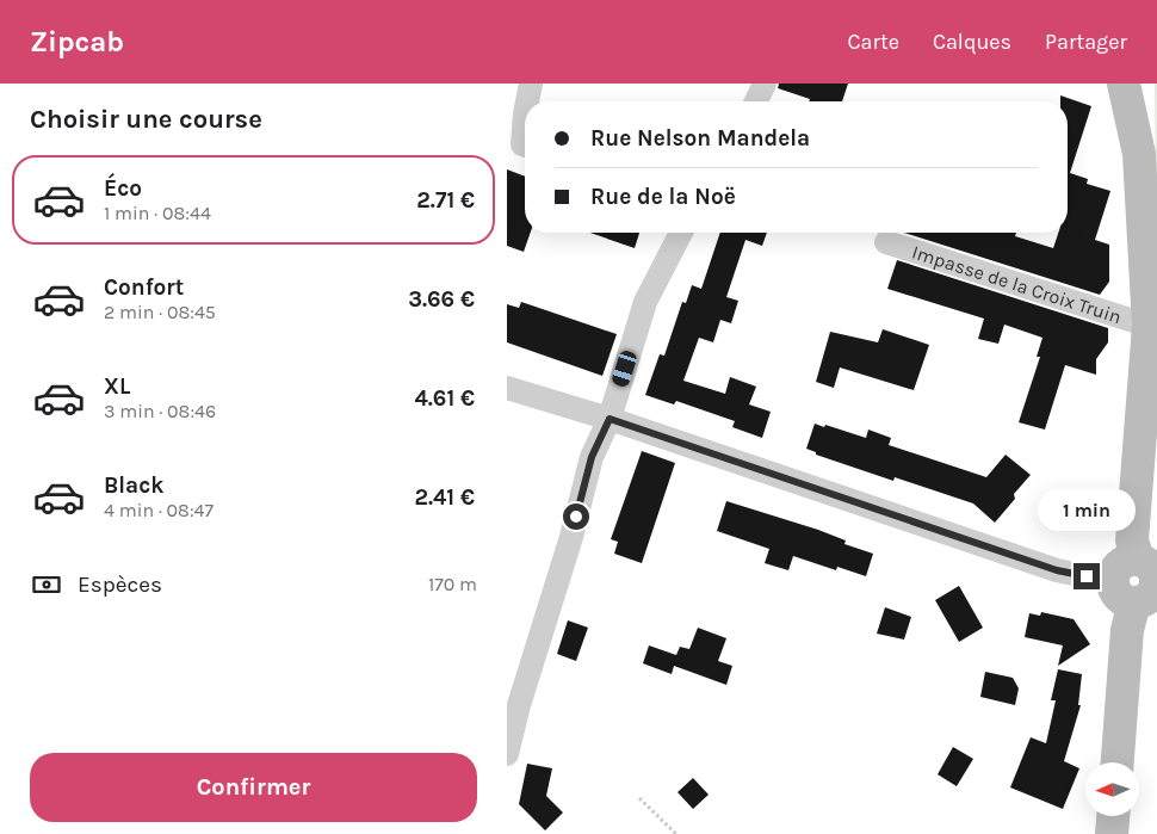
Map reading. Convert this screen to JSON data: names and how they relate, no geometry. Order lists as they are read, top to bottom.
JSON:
{
  "streets": {
    "street": ["Impasse de la Croix Truin"]
  },
  "north": "left",
  "page": {
    "header": "Zipcab",
    "nav": ["Carte", "Calques", "Partager"],
    "heading": "Choisir une course",
    "banner": ["Rue Nelson Mandela", "Rue de la Noë"],
    "list": [
      {
        "name": "Éco",
        "note": "1 min · 08:44",
        "value": "2.71 €"
      },
      {
        "name": "Confort",
        "note": "2 min · 08:45",
        "value": "3.66 €"
      },
      {
        "name": "XL",
        "note": "3 min · 08:46",
        "value": "4.61 €"
      },
      {
        "name": "Black",
        "note": "4 min · 08:47",
        "value": "2.41 €"
      }
    ],
    "bubble": "1 min",
    "pay": ["Espèces", "170 m"],
    "buttons": "Confirmer"
  }
}
